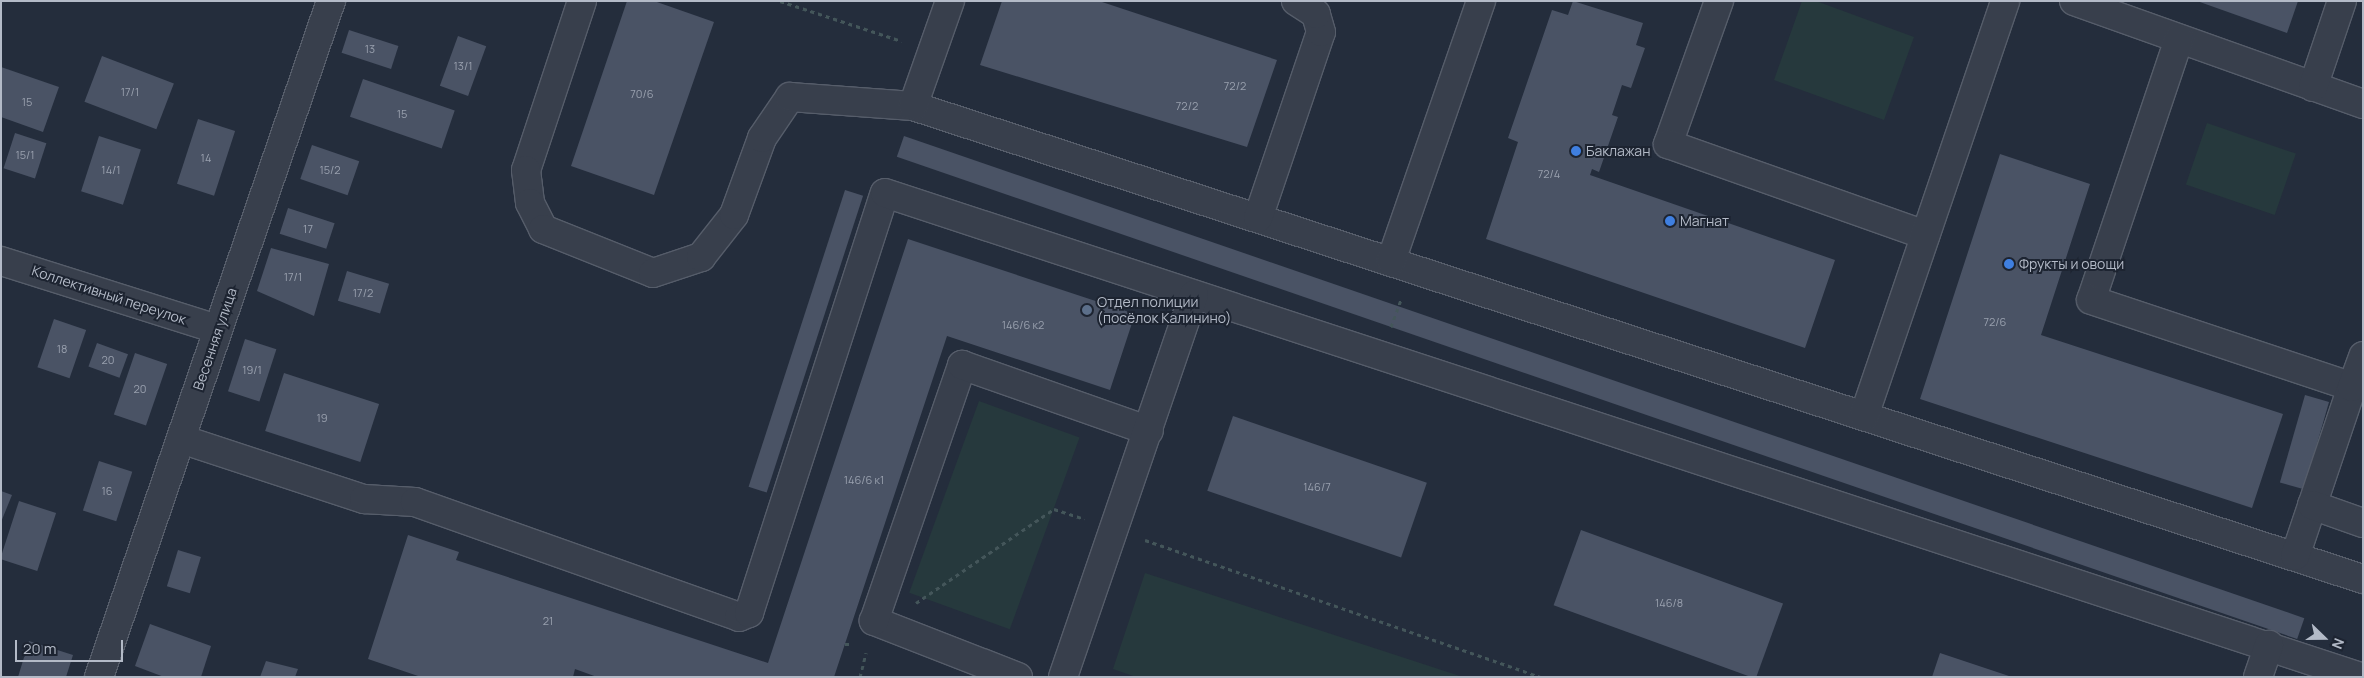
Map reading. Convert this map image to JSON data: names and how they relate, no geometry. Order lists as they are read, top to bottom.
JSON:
{
  "streets": {
    "street": ["Коллективный переулок", "Весенняя улица"]
  },
  "crossings": [
    ["Коллективный переулок", "Весенняя улица"]
  ],
  "places": [
    "Баклажан",
    "Магнат",
    "Фрукты и овощи",
    "Отдел полиции (посёлок Калинино)"
  ],
  "house_numbers": [
    "13",
    "13/1",
    "72/2",
    "17/1",
    "70/6",
    "15",
    "72/2",
    "15",
    "15/1",
    "14",
    "14/1",
    "15/2",
    "72/4",
    "17",
    "17/1",
    "17/2",
    "72/6",
    "146/6 к2",
    "18",
    "20",
    "19/1",
    "20",
    "19",
    "146/6 к1",
    "146/7",
    "16",
    "146/8",
    "21"
  ],
  "scale_bar": "20 m",
  "north": "right"
}
